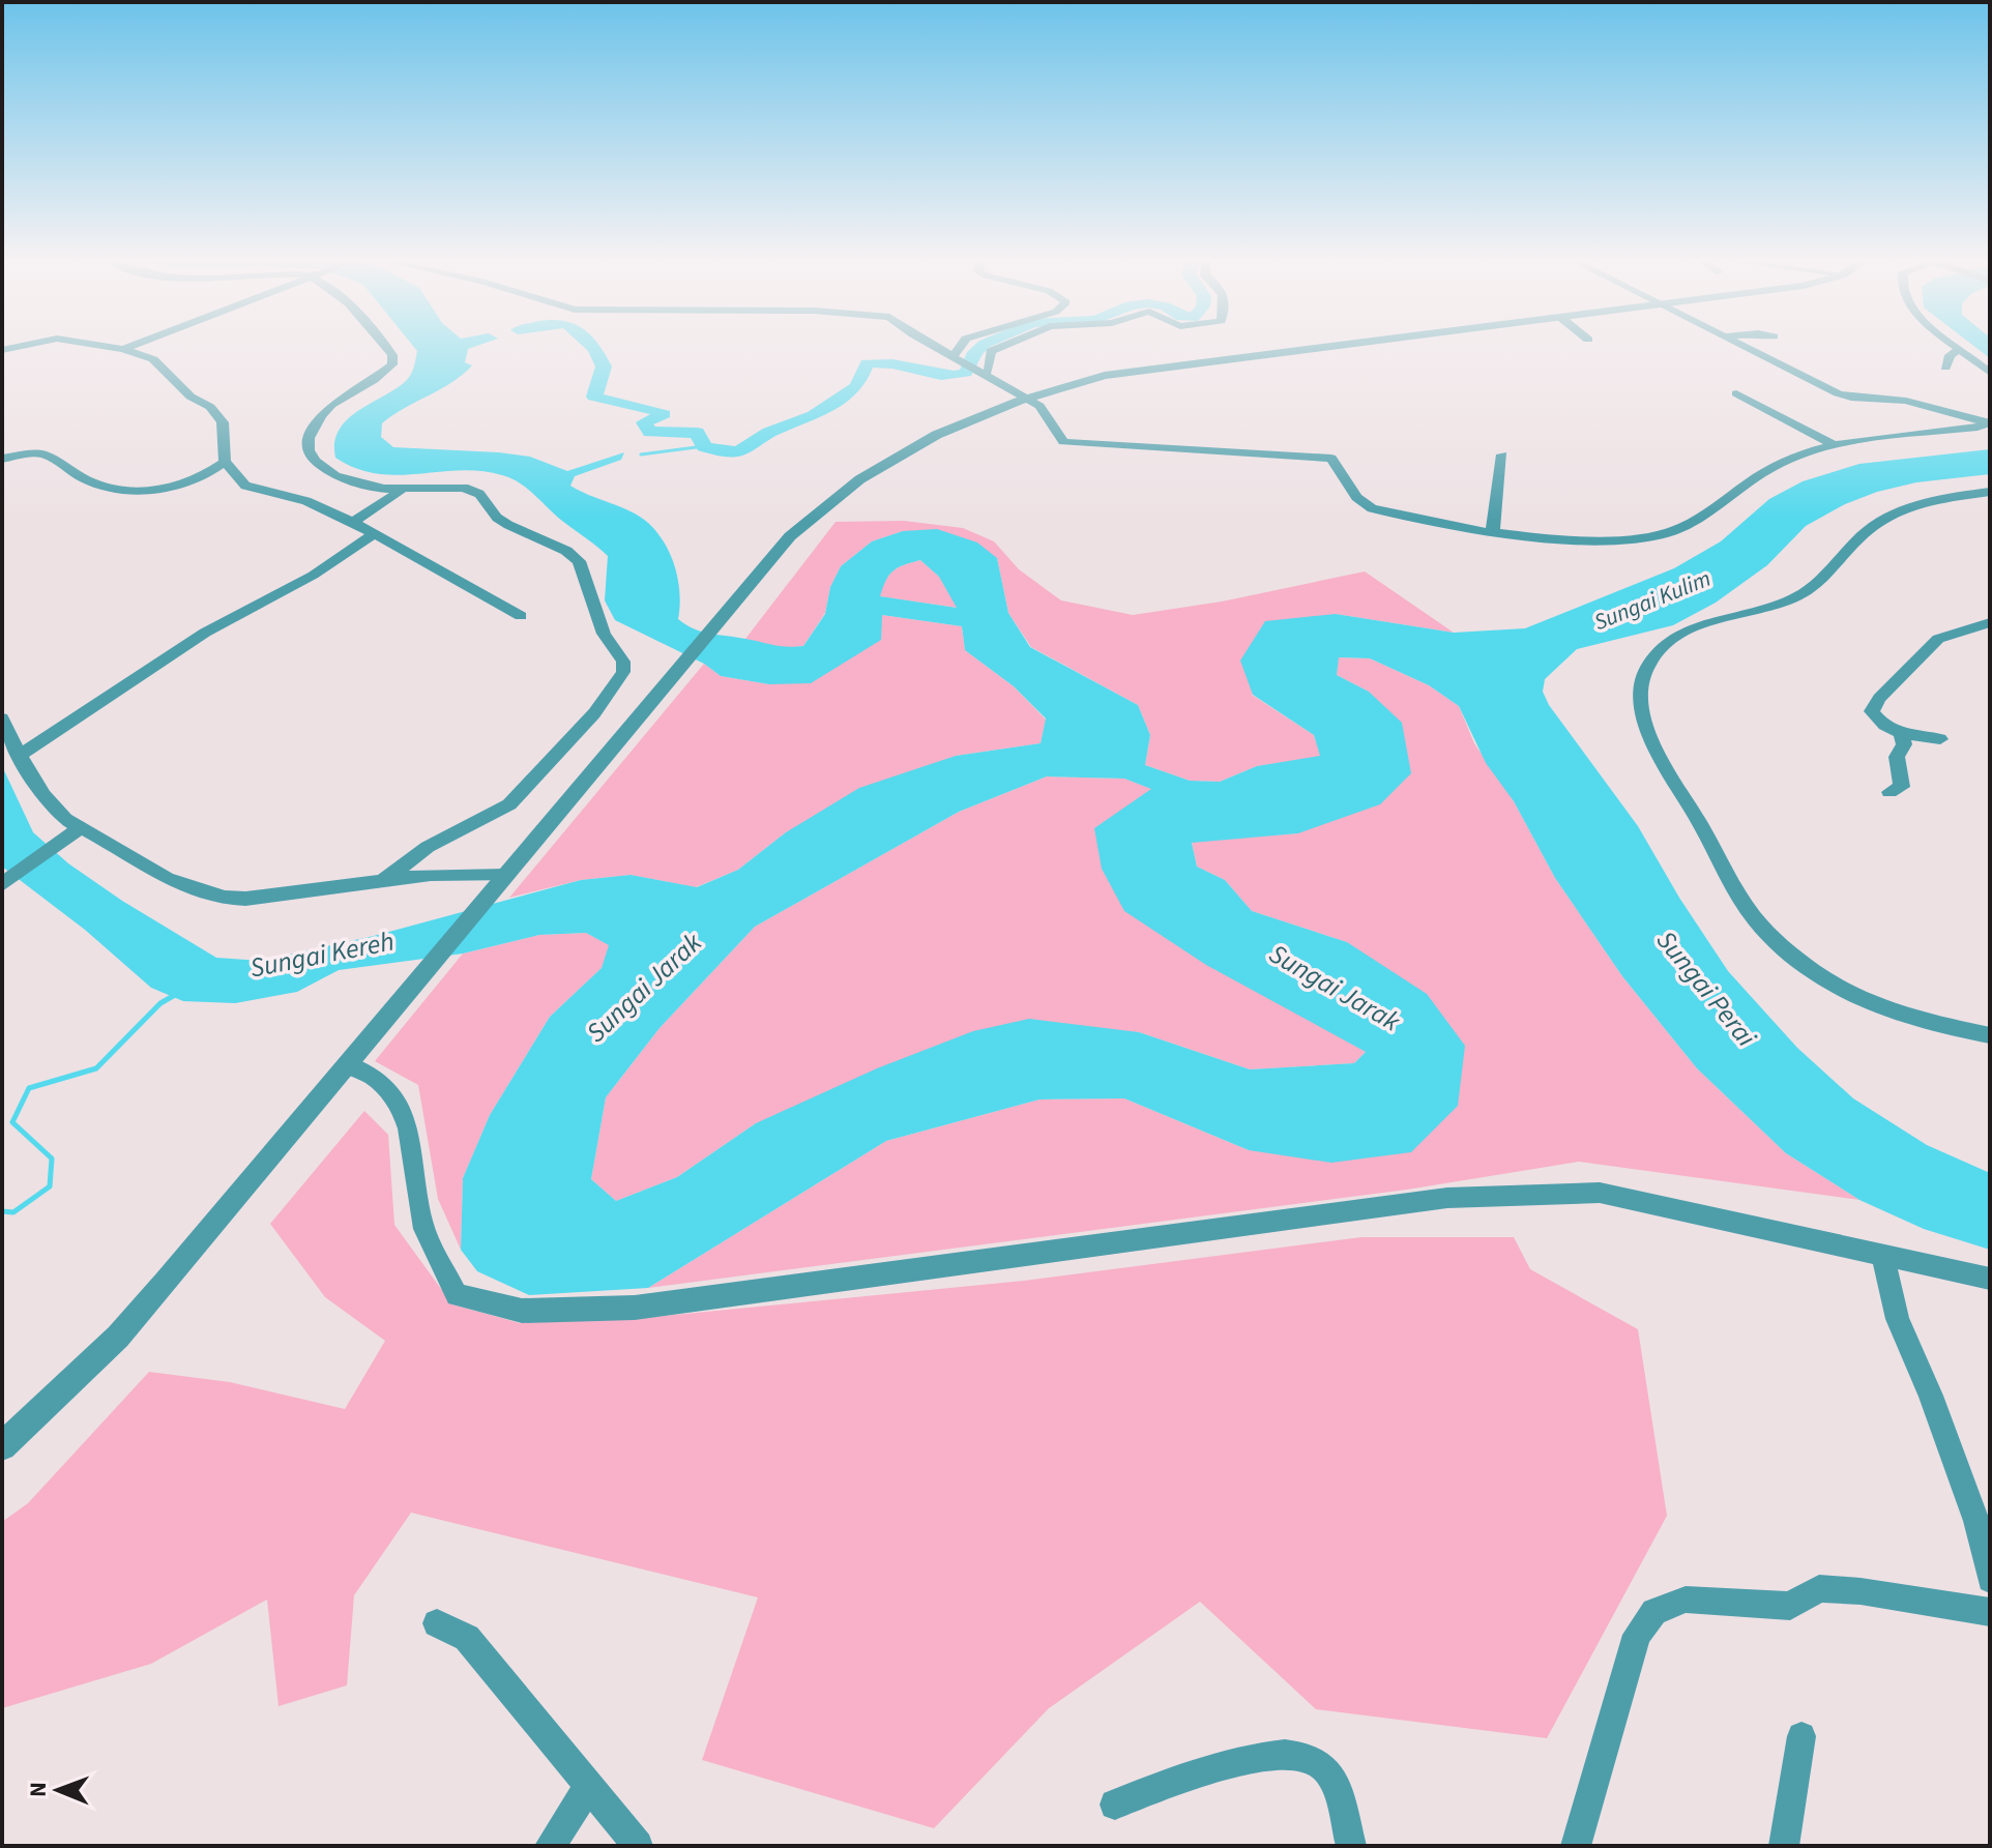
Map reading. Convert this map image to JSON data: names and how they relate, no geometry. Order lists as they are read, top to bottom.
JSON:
{
  "water": [
    "Sungai Kulim",
    "Sungai Kereh",
    "Sungai Jarak",
    "Sungai Perai"
  ],
  "north": "left"
}
